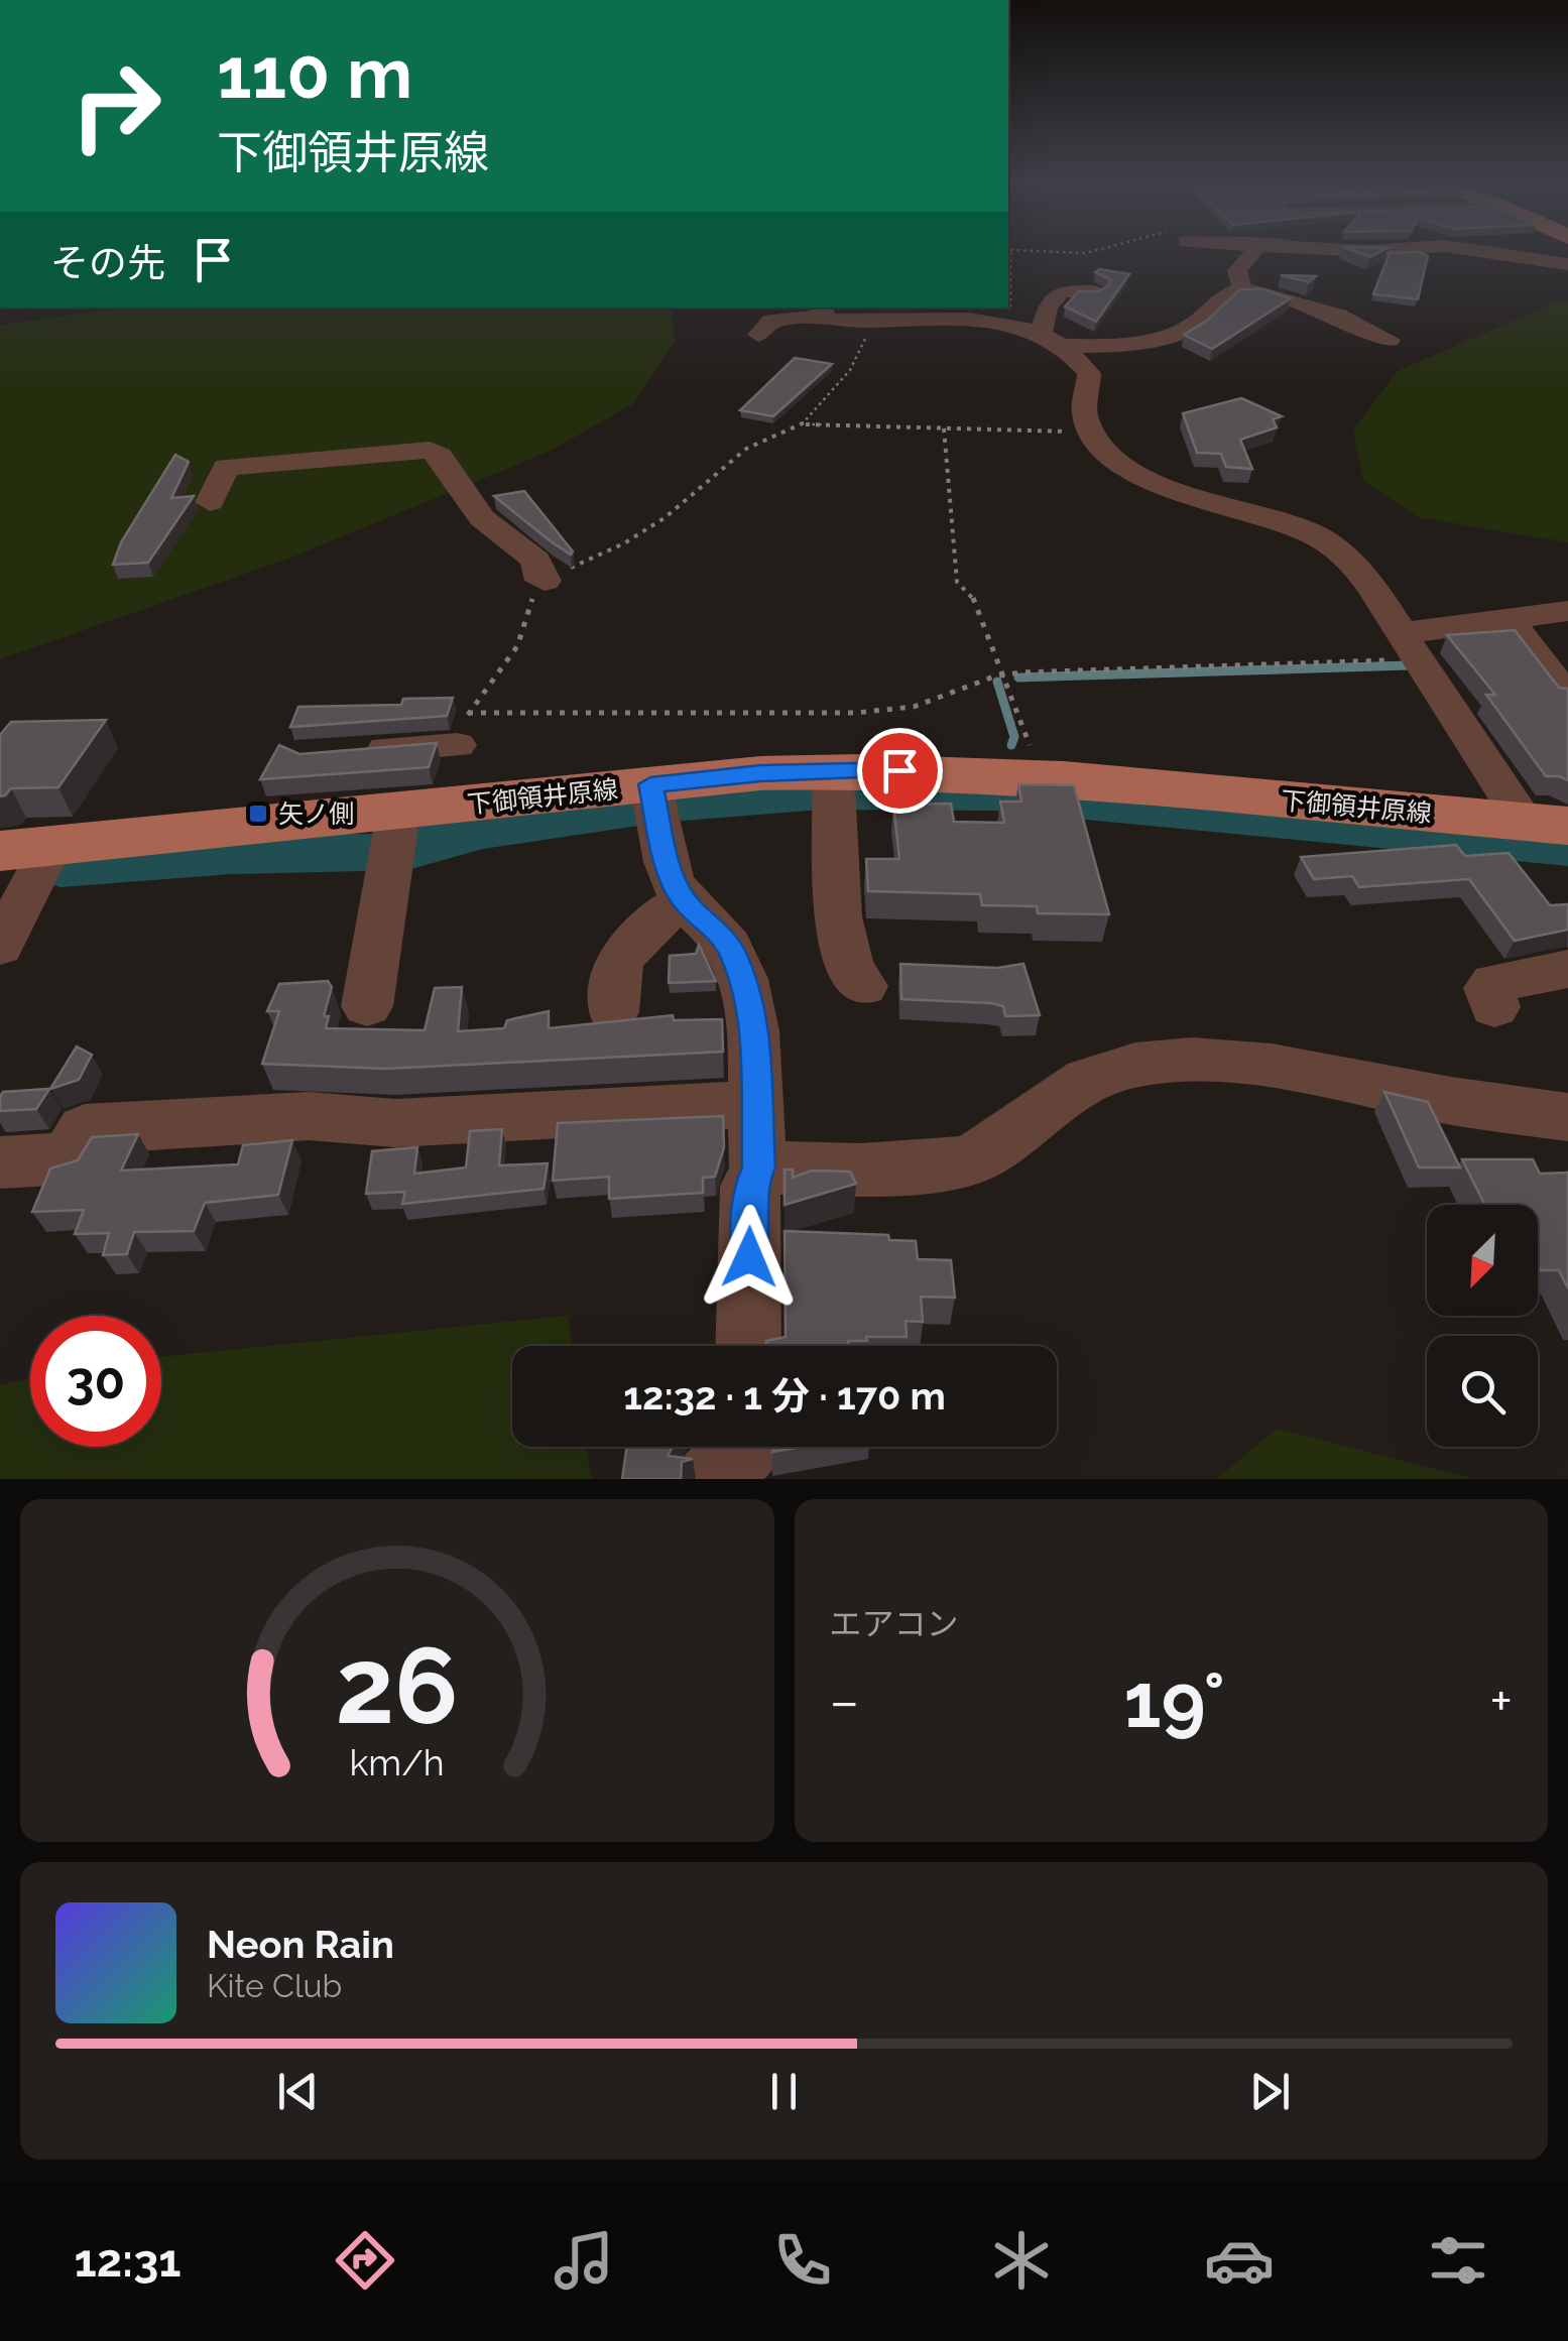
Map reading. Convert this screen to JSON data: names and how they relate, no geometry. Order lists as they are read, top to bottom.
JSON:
{
  "streets": {
    "main road": ["下御領井原線"]
  },
  "places": {
    "transit": ["矢ノ側"]
  },
  "north": "bottom left",
  "page": {
    "turn": ["110 m", "下御領井原線"],
    "then": "その先",
    "limit": "30",
    "trip": "12:32 · 1 分 · 170 m",
    "tile": "エアコン",
    "heat": ["−", "19°", "+"],
    "song": ["Neon Rain", "Kite Club"],
    "tabs": "12:31",
    "gauge": ["26", "km/h"]
  }
}
